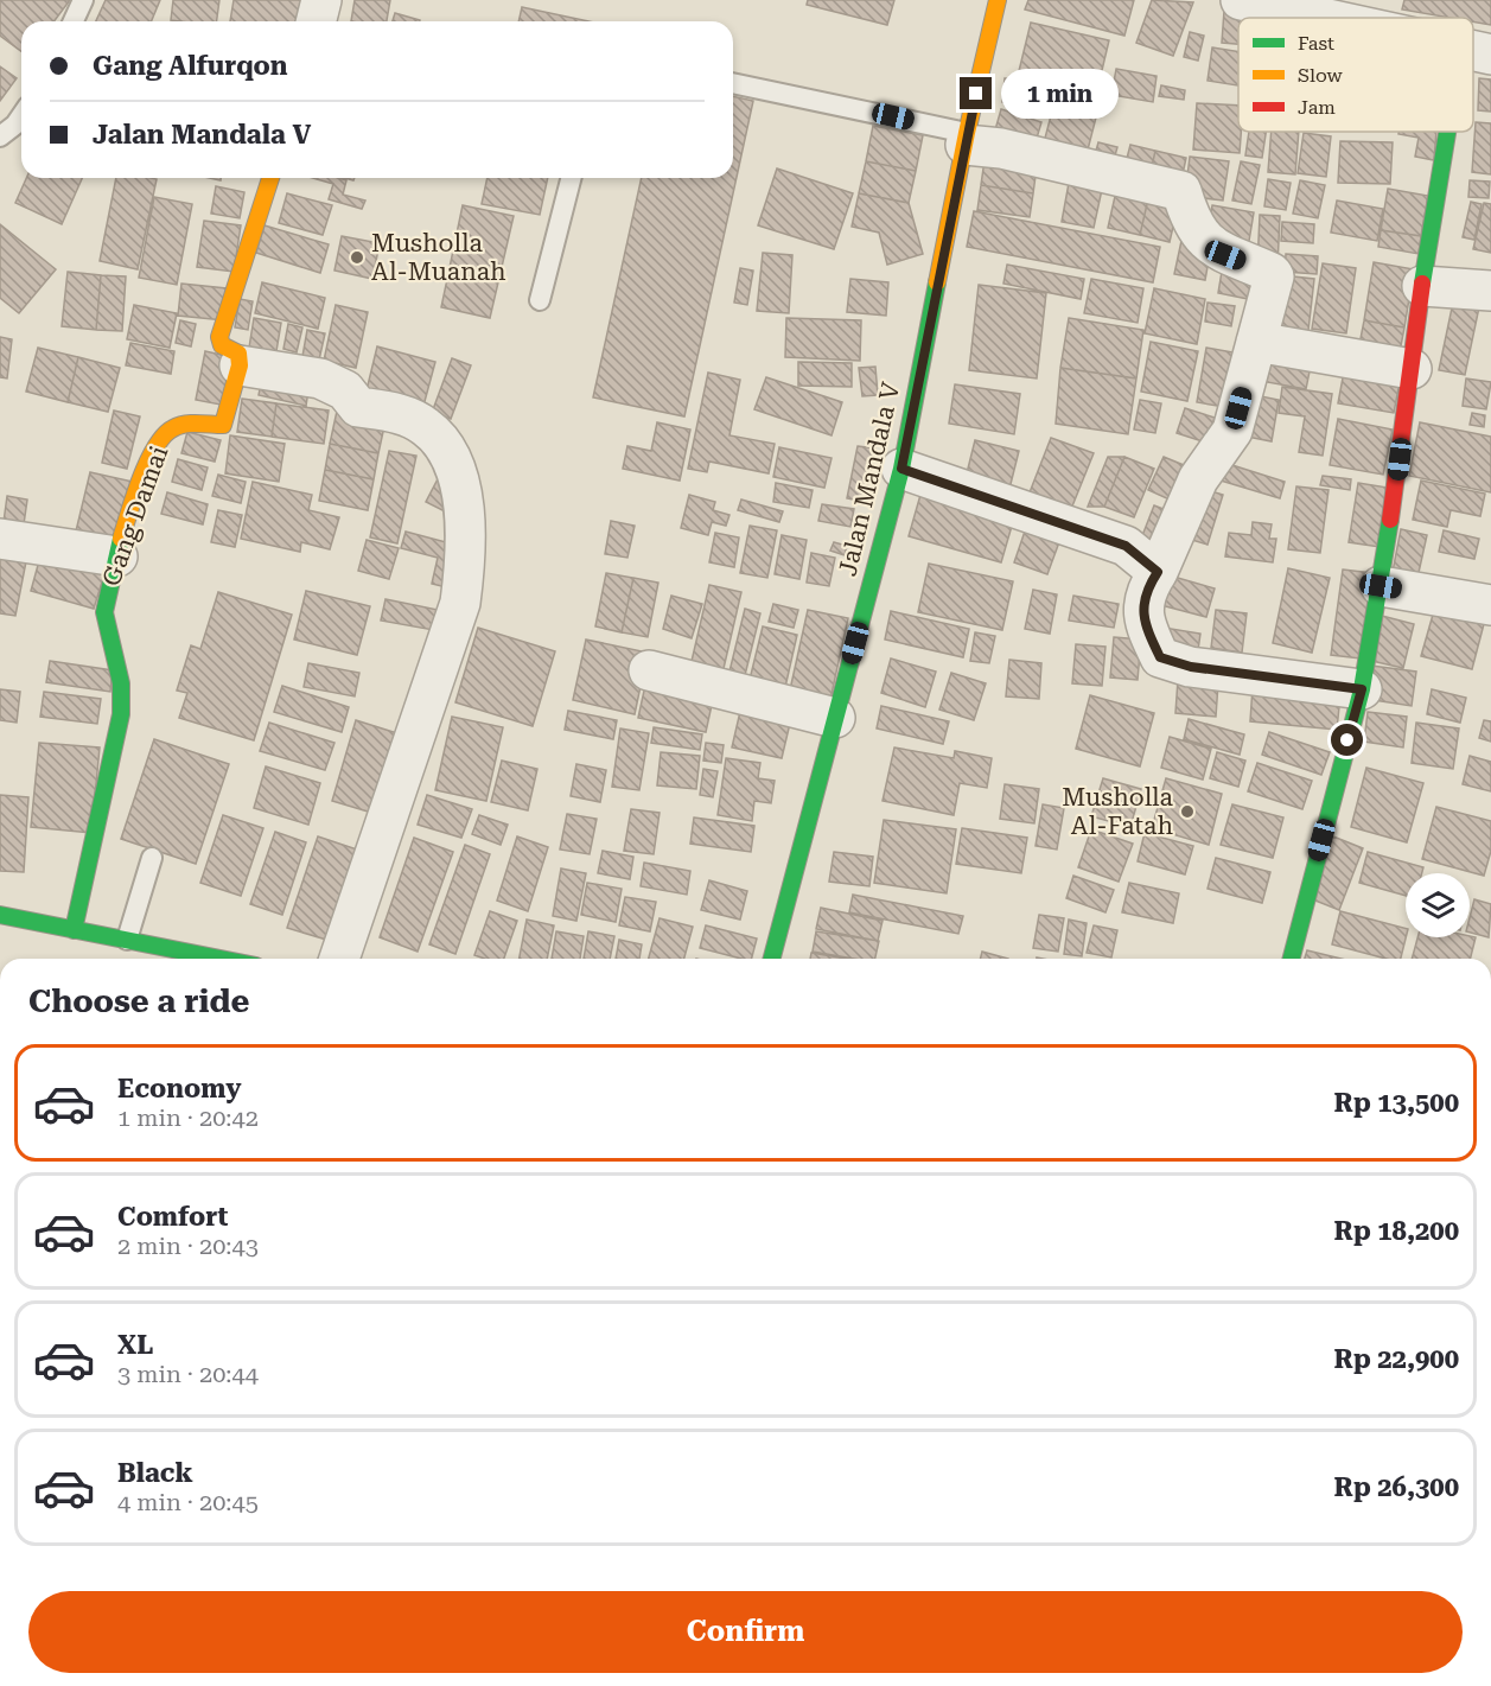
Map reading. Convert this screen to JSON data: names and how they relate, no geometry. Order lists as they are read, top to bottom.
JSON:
{
  "streets": {
    "street": ["Jalan Mandala V", "Gang Damai"]
  },
  "places": ["Musholla Al-Muanah", "Musholla Al-Fatah"],
  "legend": ["Fast", "Slow", "Jam"],
  "page": {
    "banner": ["Gang Alfurqon", "Jalan Mandala V"],
    "bubble": "1 min",
    "heading": "Choose a ride",
    "list": [
      {
        "name": "Economy",
        "note": "1 min · 20:42",
        "value": "Rp 13,500"
      },
      {
        "name": "Comfort",
        "note": "2 min · 20:43",
        "value": "Rp 18,200"
      },
      {
        "name": "XL",
        "note": "3 min · 20:44",
        "value": "Rp 22,900"
      },
      {
        "name": "Black",
        "note": "4 min · 20:45",
        "value": "Rp 26,300"
      }
    ],
    "buttons": "Confirm"
  }
}
